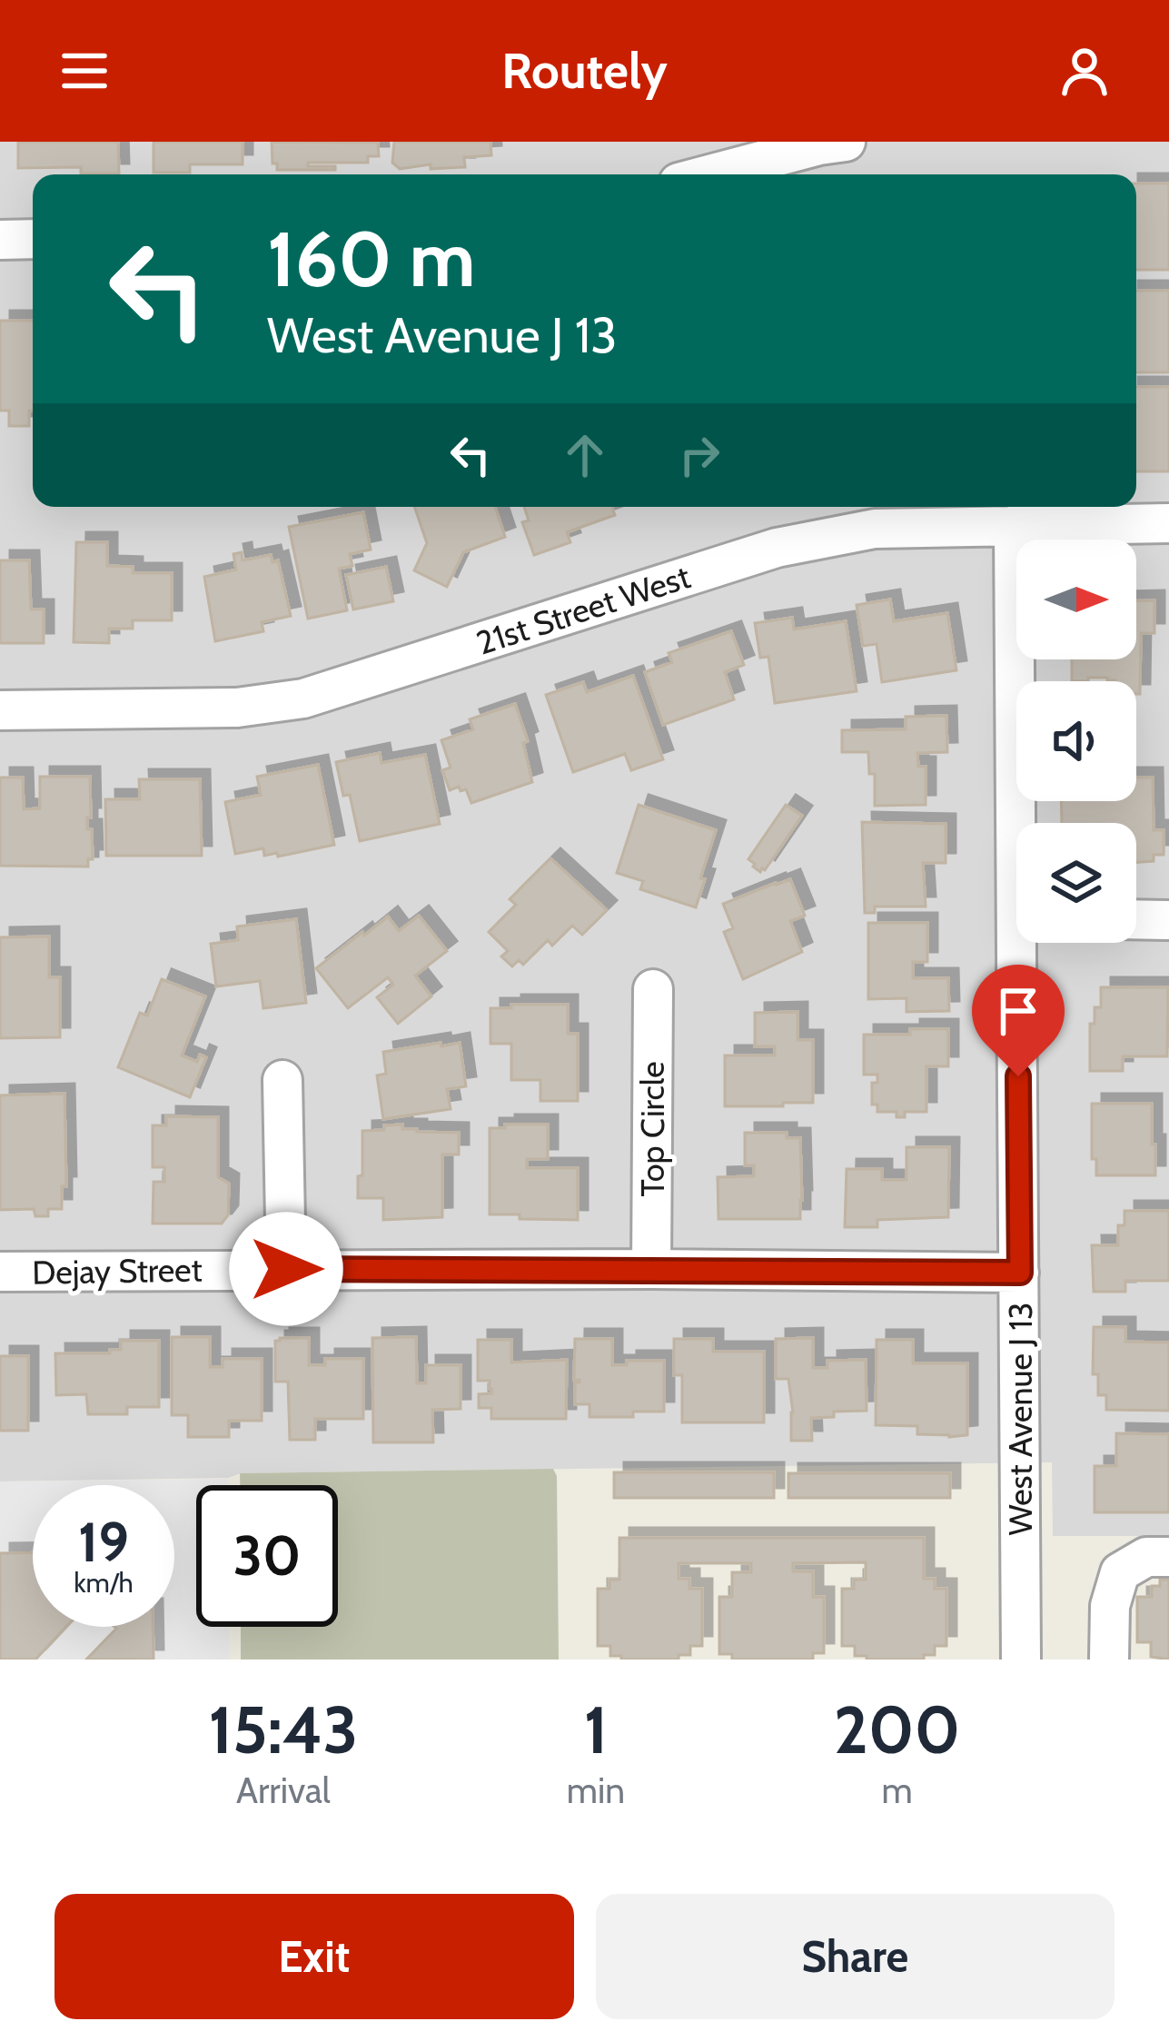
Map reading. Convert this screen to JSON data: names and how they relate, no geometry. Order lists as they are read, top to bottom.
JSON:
{
  "streets": {
    "street": [
      "21st Street West",
      "Top Circle",
      "Dejay Street",
      "West Avenue J 13"
    ]
  },
  "crossings": [
    ["21st Street West", "West Avenue J 13"],
    ["Top Circle", "Dejay Street"],
    ["Dejay Street", "West Avenue J 13"]
  ],
  "north": "right",
  "page": {
    "header": "Routely",
    "turn": ["160 m", "West Avenue J 13"],
    "speed": "19 km/h",
    "limit": "30",
    "eta": [
      "15:43",
      "Arrival",
      "1",
      "min",
      "200",
      "m"
    ],
    "buttons": ["Exit", "Share"]
  }
}
